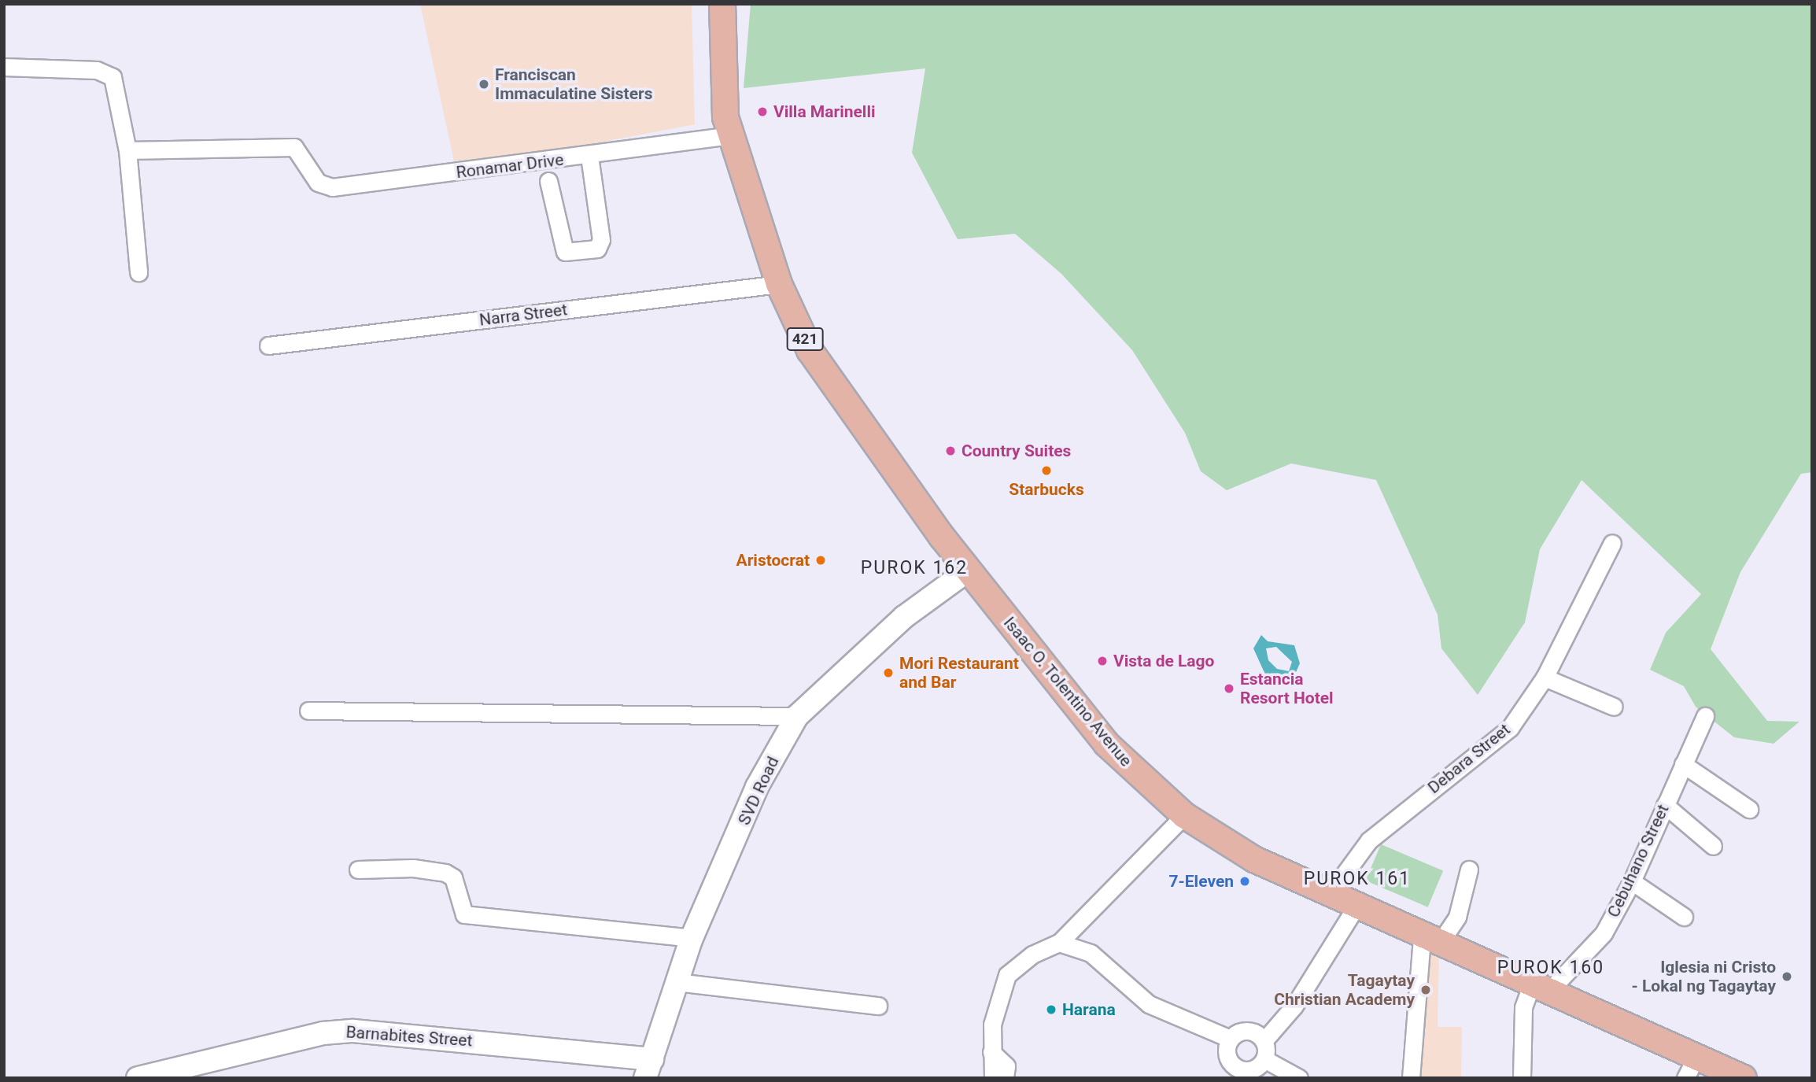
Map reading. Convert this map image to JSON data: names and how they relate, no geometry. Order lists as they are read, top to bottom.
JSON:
{
  "streets": {
    "main road": [
      "421",
      "Isaac O. Tolentino Avenue",
      "SVD Road",
      "Barnabites Street"
    ],
    "street": [
      "Ronamar Drive",
      "Narra Street",
      "Debara Street",
      "Cebuhano Street"
    ]
  },
  "crossings": [
    ["Ronamar Drive", "Isaac O. Tolentino Avenue"],
    ["Narra Street", "Isaac O. Tolentino Avenue"],
    ["Isaac O. Tolentino Avenue", "Debara Street"],
    ["Isaac O. Tolentino Avenue", "SVD Road"],
    ["Isaac O. Tolentino Avenue", "Cebuhano Street"],
    ["SVD Road", "Barnabites Street"]
  ],
  "districts": ["PUROK 162", "PUROK 161", "PUROK 160"],
  "places": [
    "Franciscan Immaculatine Sisters",
    "Villa Marinelli",
    "Country Suites",
    "Starbucks",
    "Aristocrat",
    "Vista de Lago",
    "Mori Restaurant and Bar",
    "Estancia Resort Hotel",
    "7-Eleven",
    "Iglesia ni Cristo - Lokal ng Tagaytay",
    "Tagaytay Christian Academy",
    "Harana"
  ]
}
